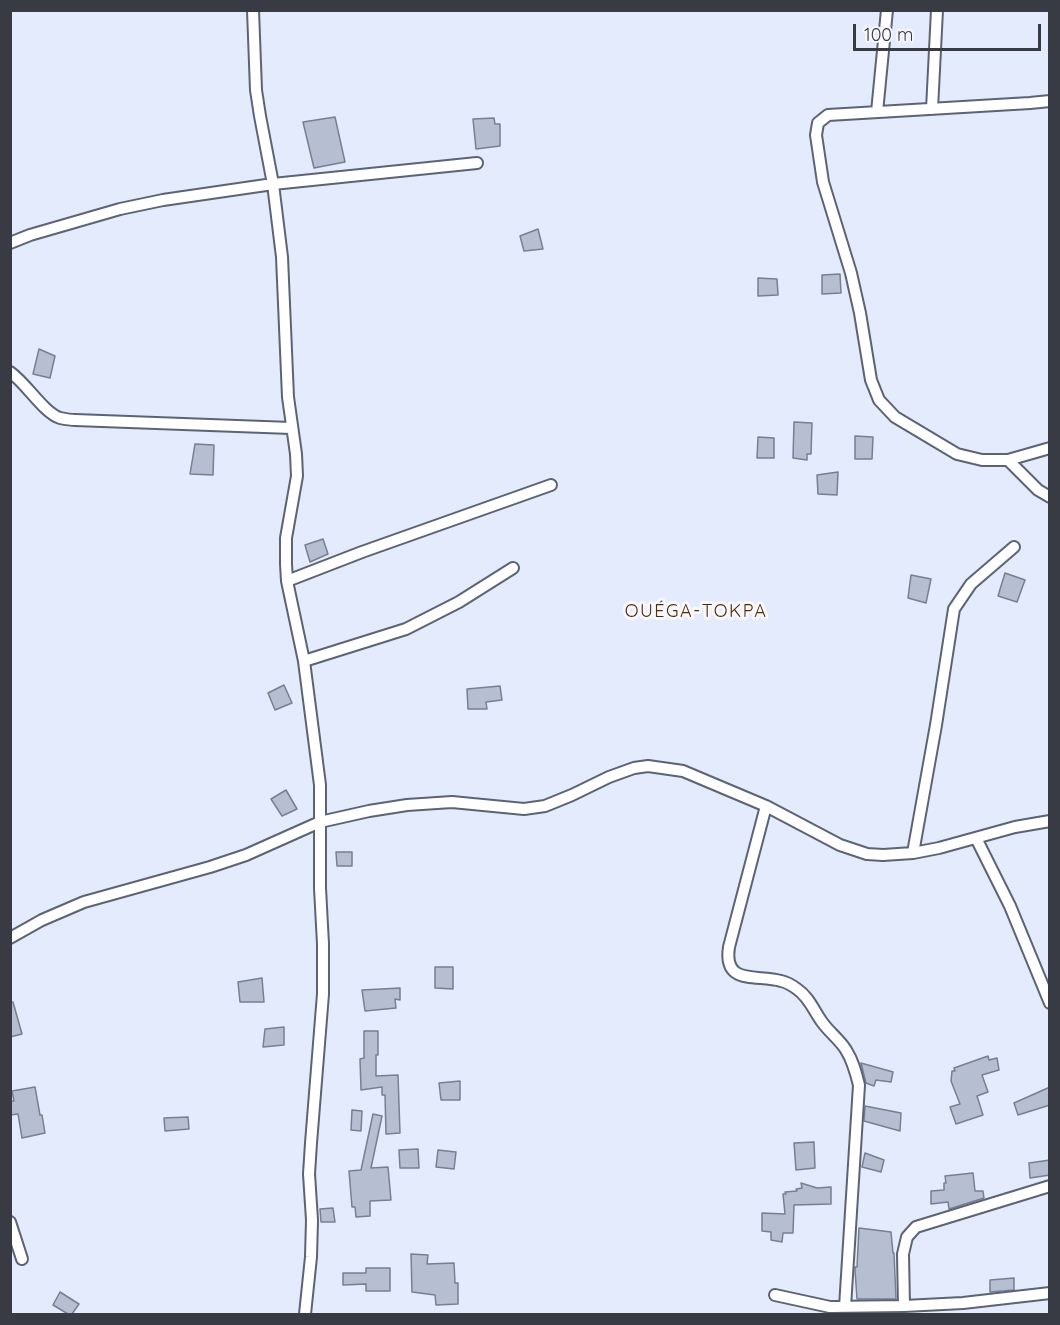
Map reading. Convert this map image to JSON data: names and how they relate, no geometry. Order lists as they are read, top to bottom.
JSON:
{
  "districts": ["OUÉGA-TOKPA"],
  "scale_bar": "100 m"
}
